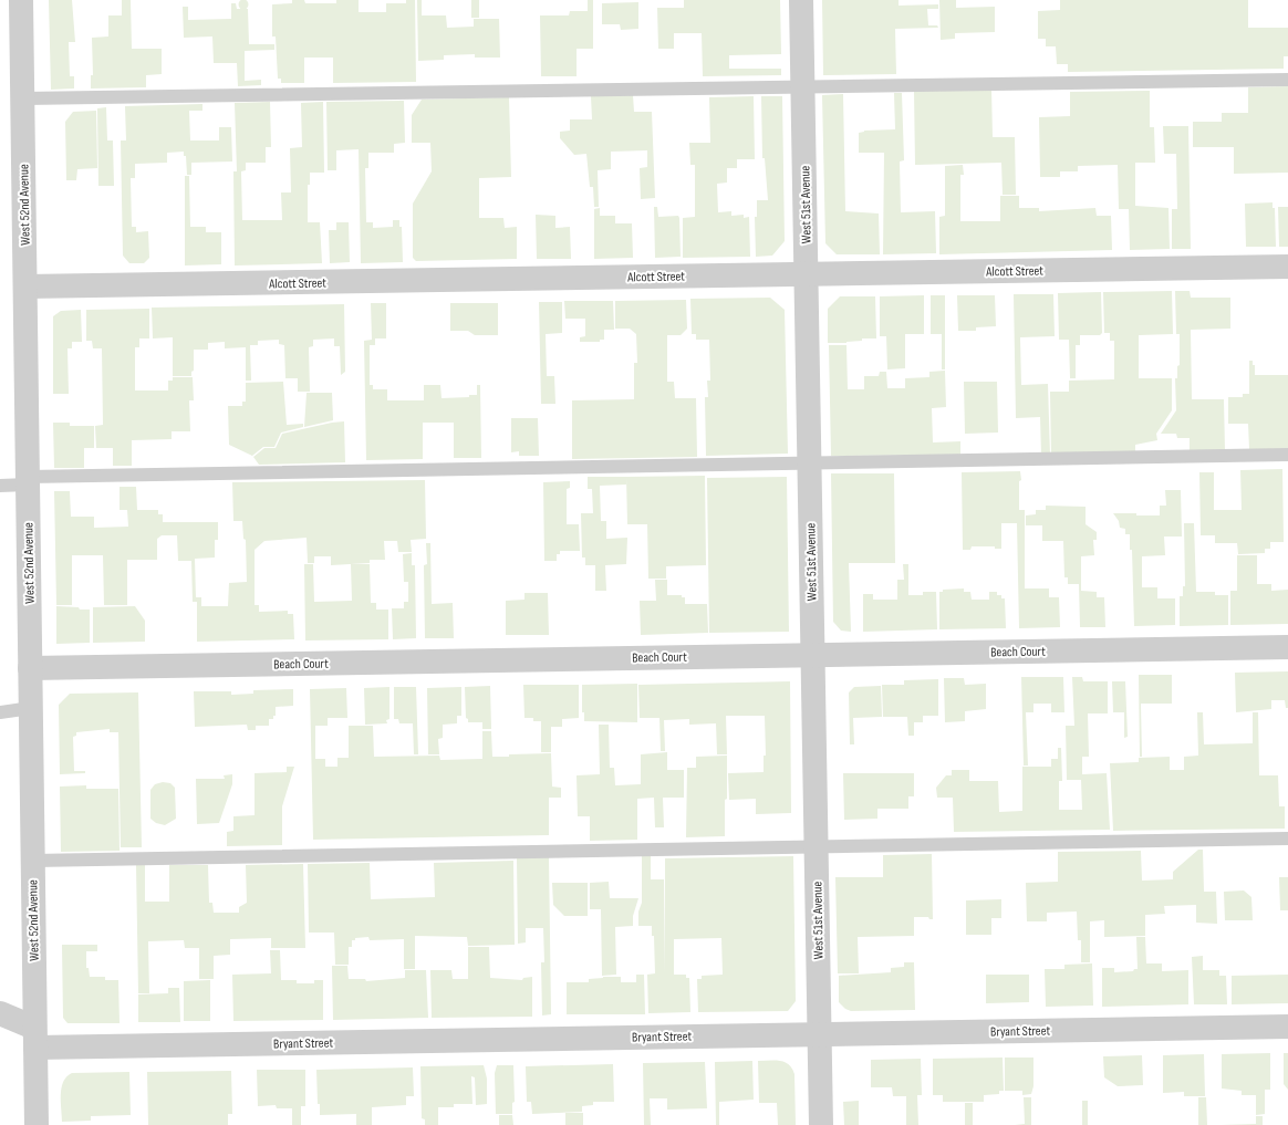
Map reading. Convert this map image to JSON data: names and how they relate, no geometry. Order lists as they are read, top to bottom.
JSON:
{
  "streets": {
    "street": [
      "West 52nd Avenue",
      "West 51st Avenue",
      "Alcott Street",
      "Beach Court",
      "Bryant Street"
    ]
  },
  "crossings": [
    ["West 52nd Avenue", "Alcott Street"],
    ["West 52nd Avenue", "Beach Court"],
    ["West 52nd Avenue", "Bryant Street"],
    ["West 51st Avenue", "Alcott Street"],
    ["West 51st Avenue", "Beach Court"],
    ["West 51st Avenue", "Bryant Street"]
  ]
}
